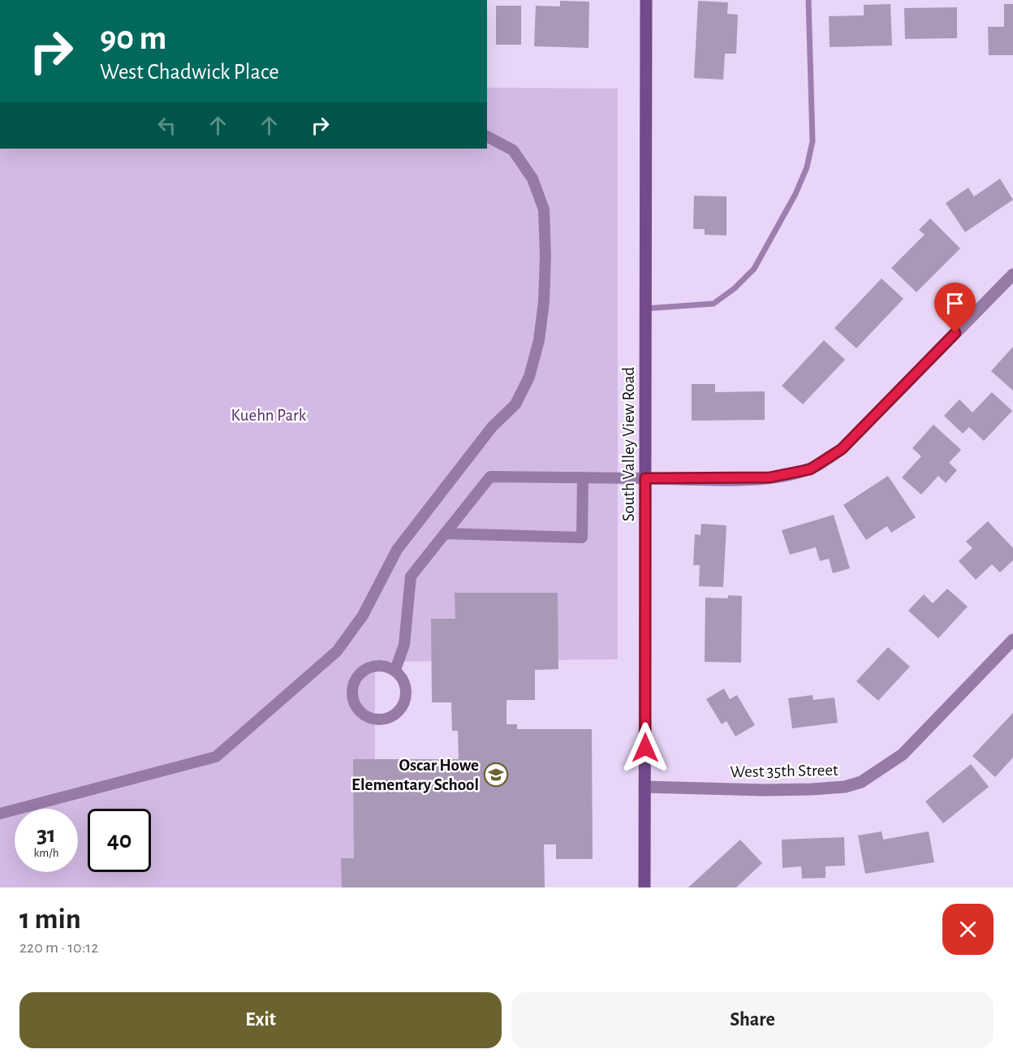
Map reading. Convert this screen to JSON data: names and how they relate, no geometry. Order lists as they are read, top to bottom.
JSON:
{
  "streets": {
    "street": ["South Valley View Road", "West 35th Street"]
  },
  "crossings": [
    ["South Valley View Road", "West 35th Street"]
  ],
  "parks": ["Kuehn Park"],
  "places": {
    "school or university": ["Oscar Howe Elementary School"]
  },
  "page": {
    "turn": ["90 m", "West Chadwick Place"],
    "speed": "31 km/h",
    "limit": "40",
    "heading": ["1 min", "220 m · 10:12"],
    "buttons": ["Exit", "Share"]
  }
}
